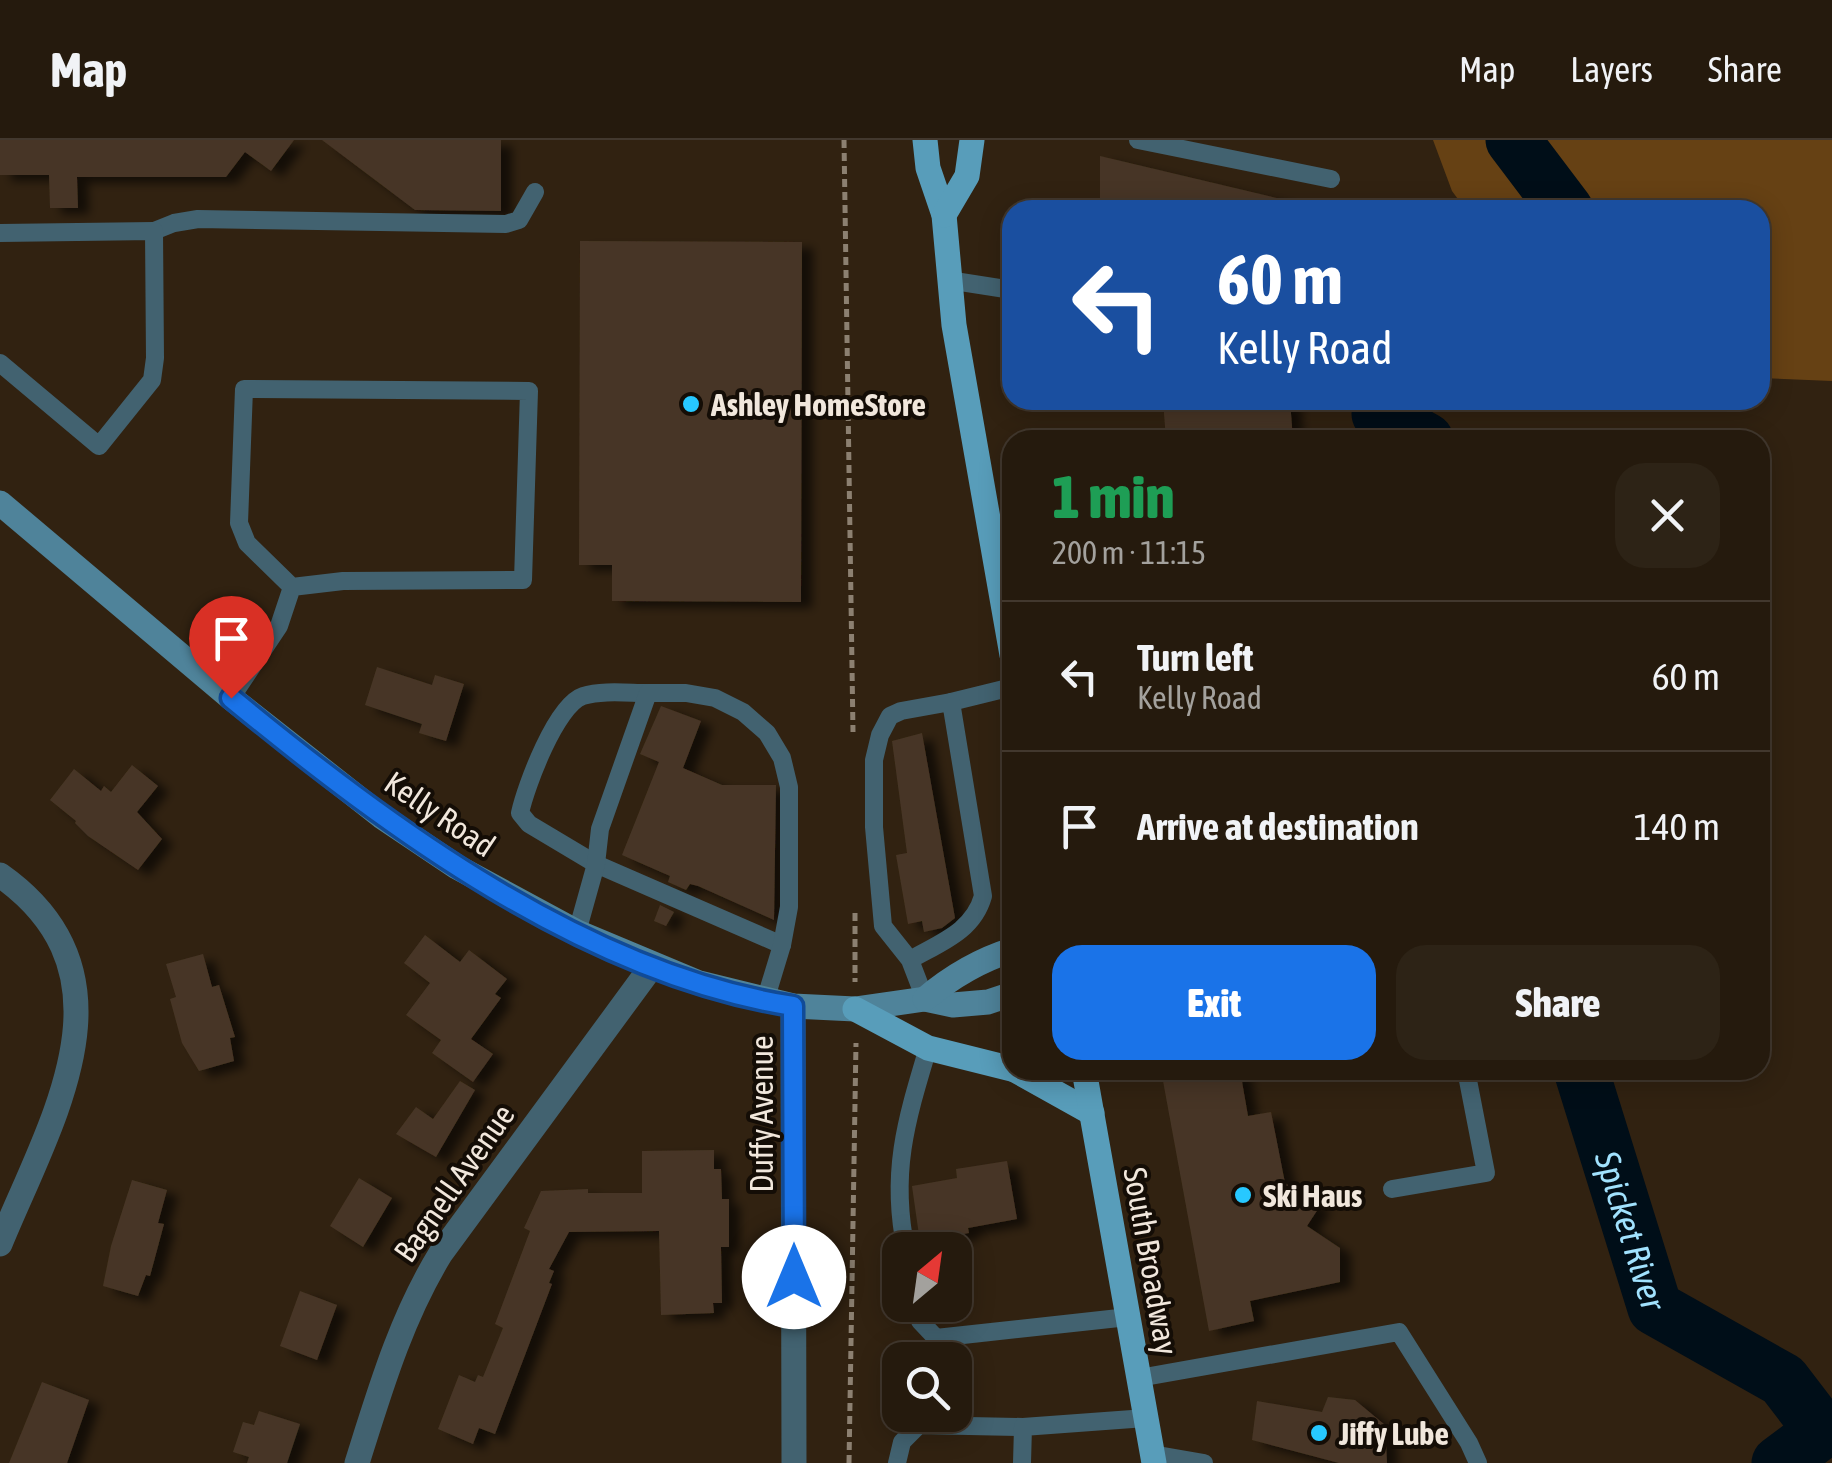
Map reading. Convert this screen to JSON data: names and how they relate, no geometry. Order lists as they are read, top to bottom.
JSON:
{
  "streets": {
    "main road": ["South Broadway"],
    "street": ["Kelly Road", "Duffy Avenue", "Bagnell Avenue"]
  },
  "crossings": [
    ["Kelly Road", "Duffy Avenue"],
    ["Kelly Road", "Bagnell Avenue"]
  ],
  "water": ["Spicket River"],
  "places": ["Ashley HomeStore", "Ski Haus", "Jiffy Lube"],
  "north": "top right",
  "page": {
    "header": "Map",
    "nav": ["Map", "Layers", "Share"],
    "turn": ["60 m", "Kelly Road"],
    "heading": ["1 min", "200 m · 11:15"],
    "list": [
      {
        "name": "Turn left",
        "note": "Kelly Road",
        "value": "60 m"
      },
      {
        "name": "Arrive at destination",
        "value": "140 m"
      }
    ],
    "buttons": ["Exit", "Share"]
  }
}
